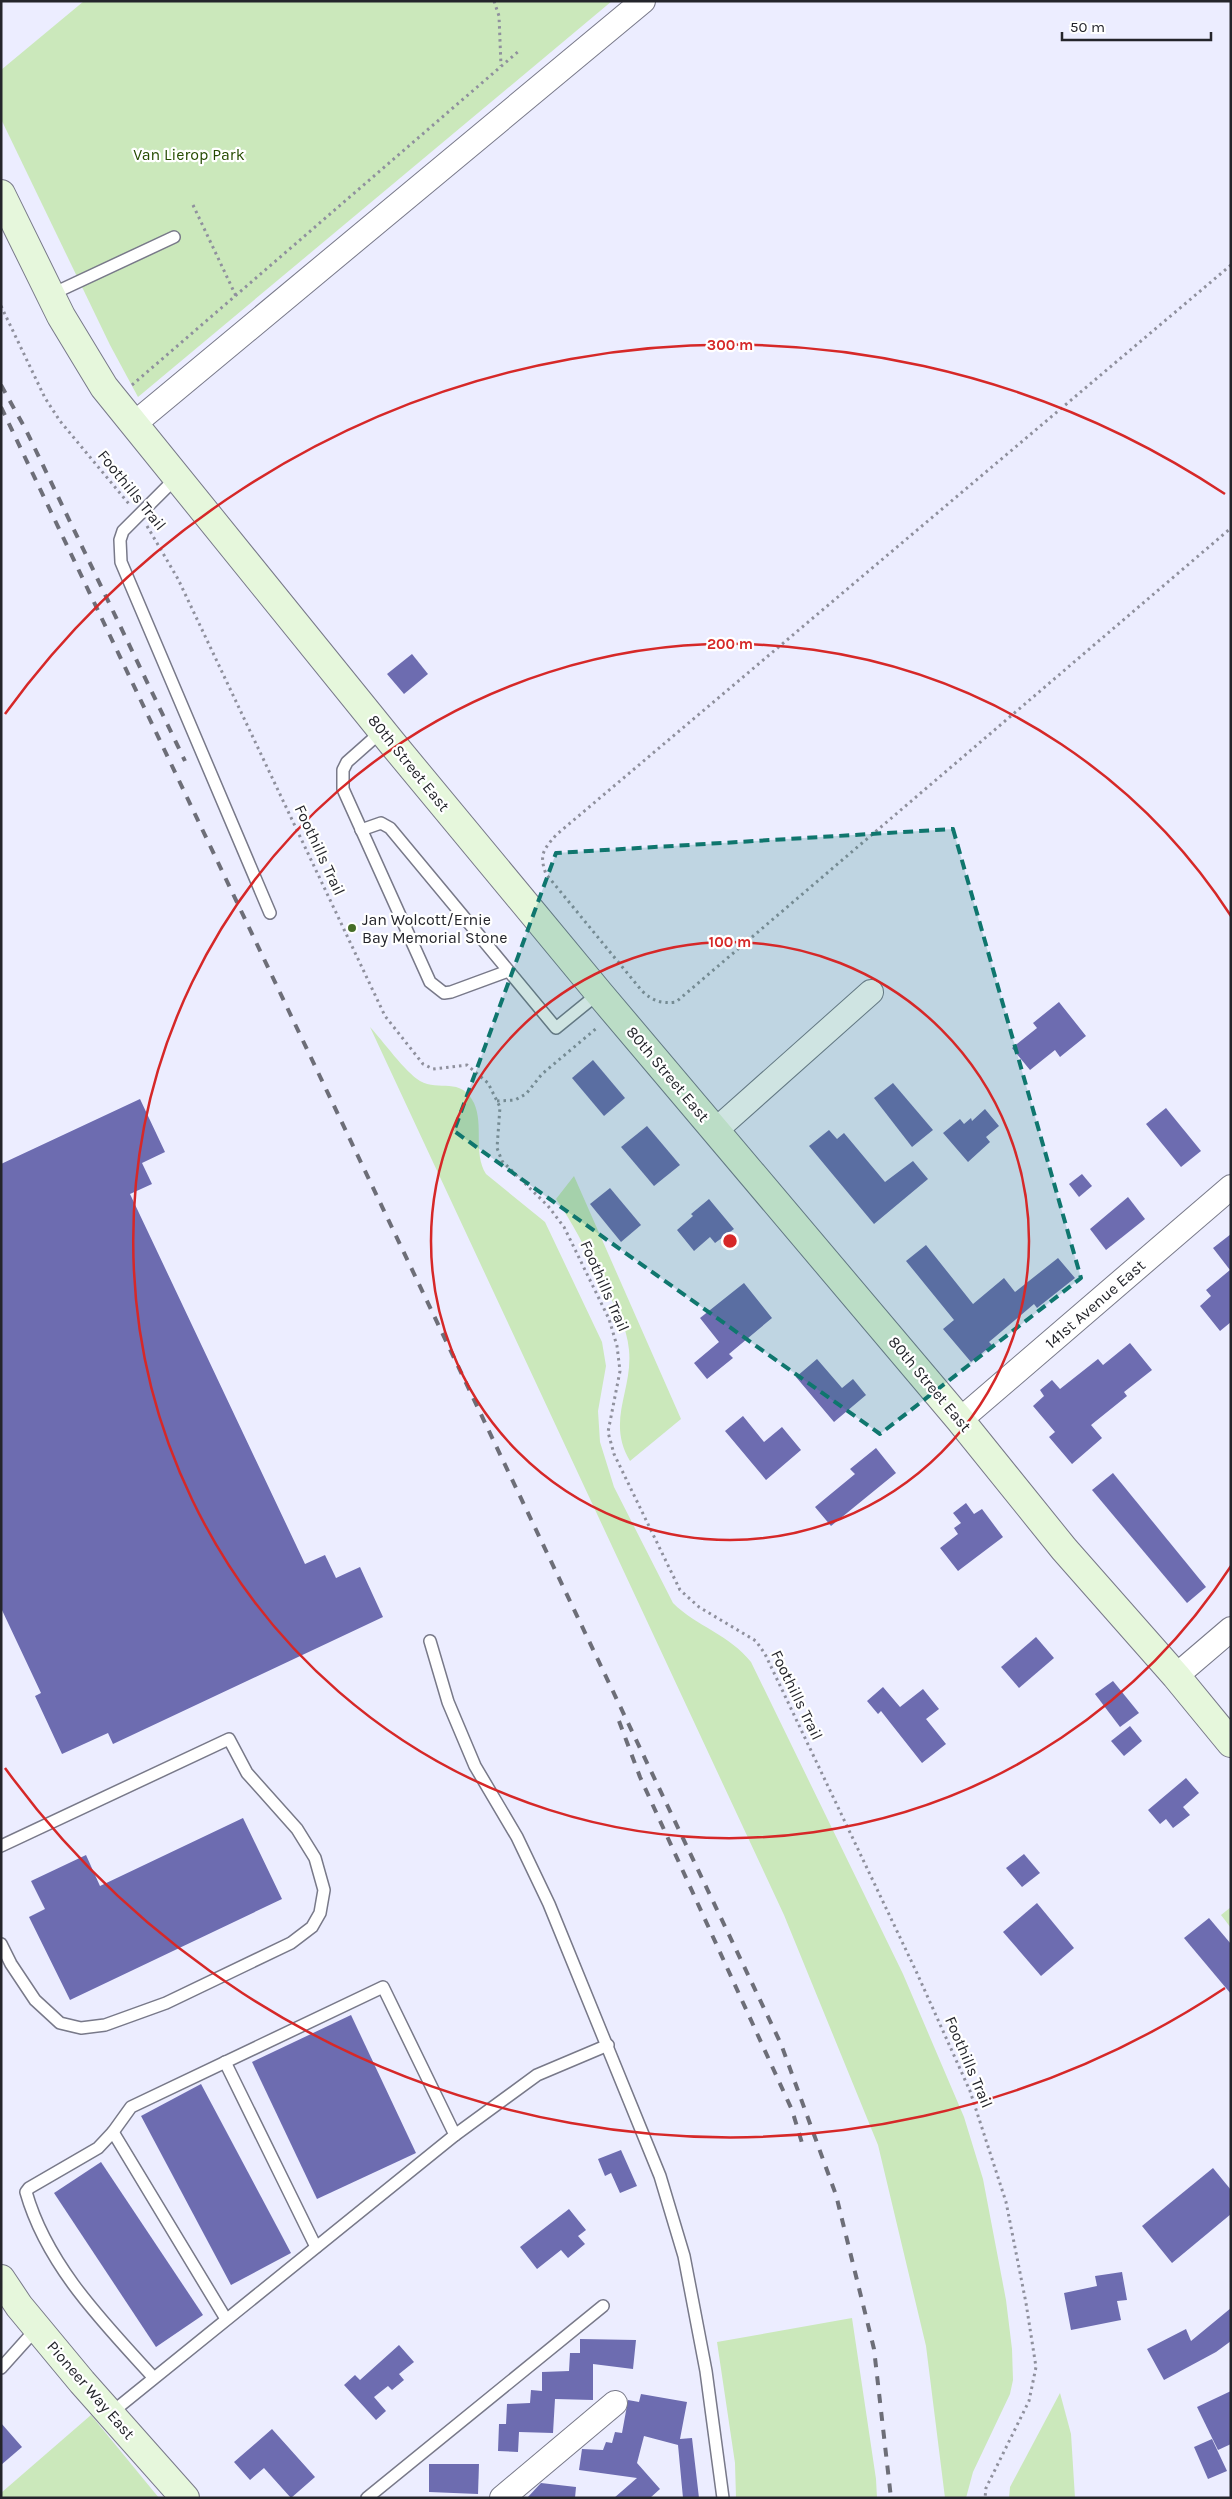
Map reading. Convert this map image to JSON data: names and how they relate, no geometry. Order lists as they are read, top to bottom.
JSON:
{
  "streets": {
    "street": ["80th Street East", "141st Avenue East", "Pioneer Way East"],
    "path": ["Foothills Trail"]
  },
  "crossings": [
    ["80th Street East", "141st Avenue East"]
  ],
  "parks": ["Van Lierop Park"],
  "places": ["Jan Wolcott/Ernie Bay Memorial Stone"],
  "scale_bar": "50 m",
  "rings": ["300 m", "200 m", "100 m"]
}
